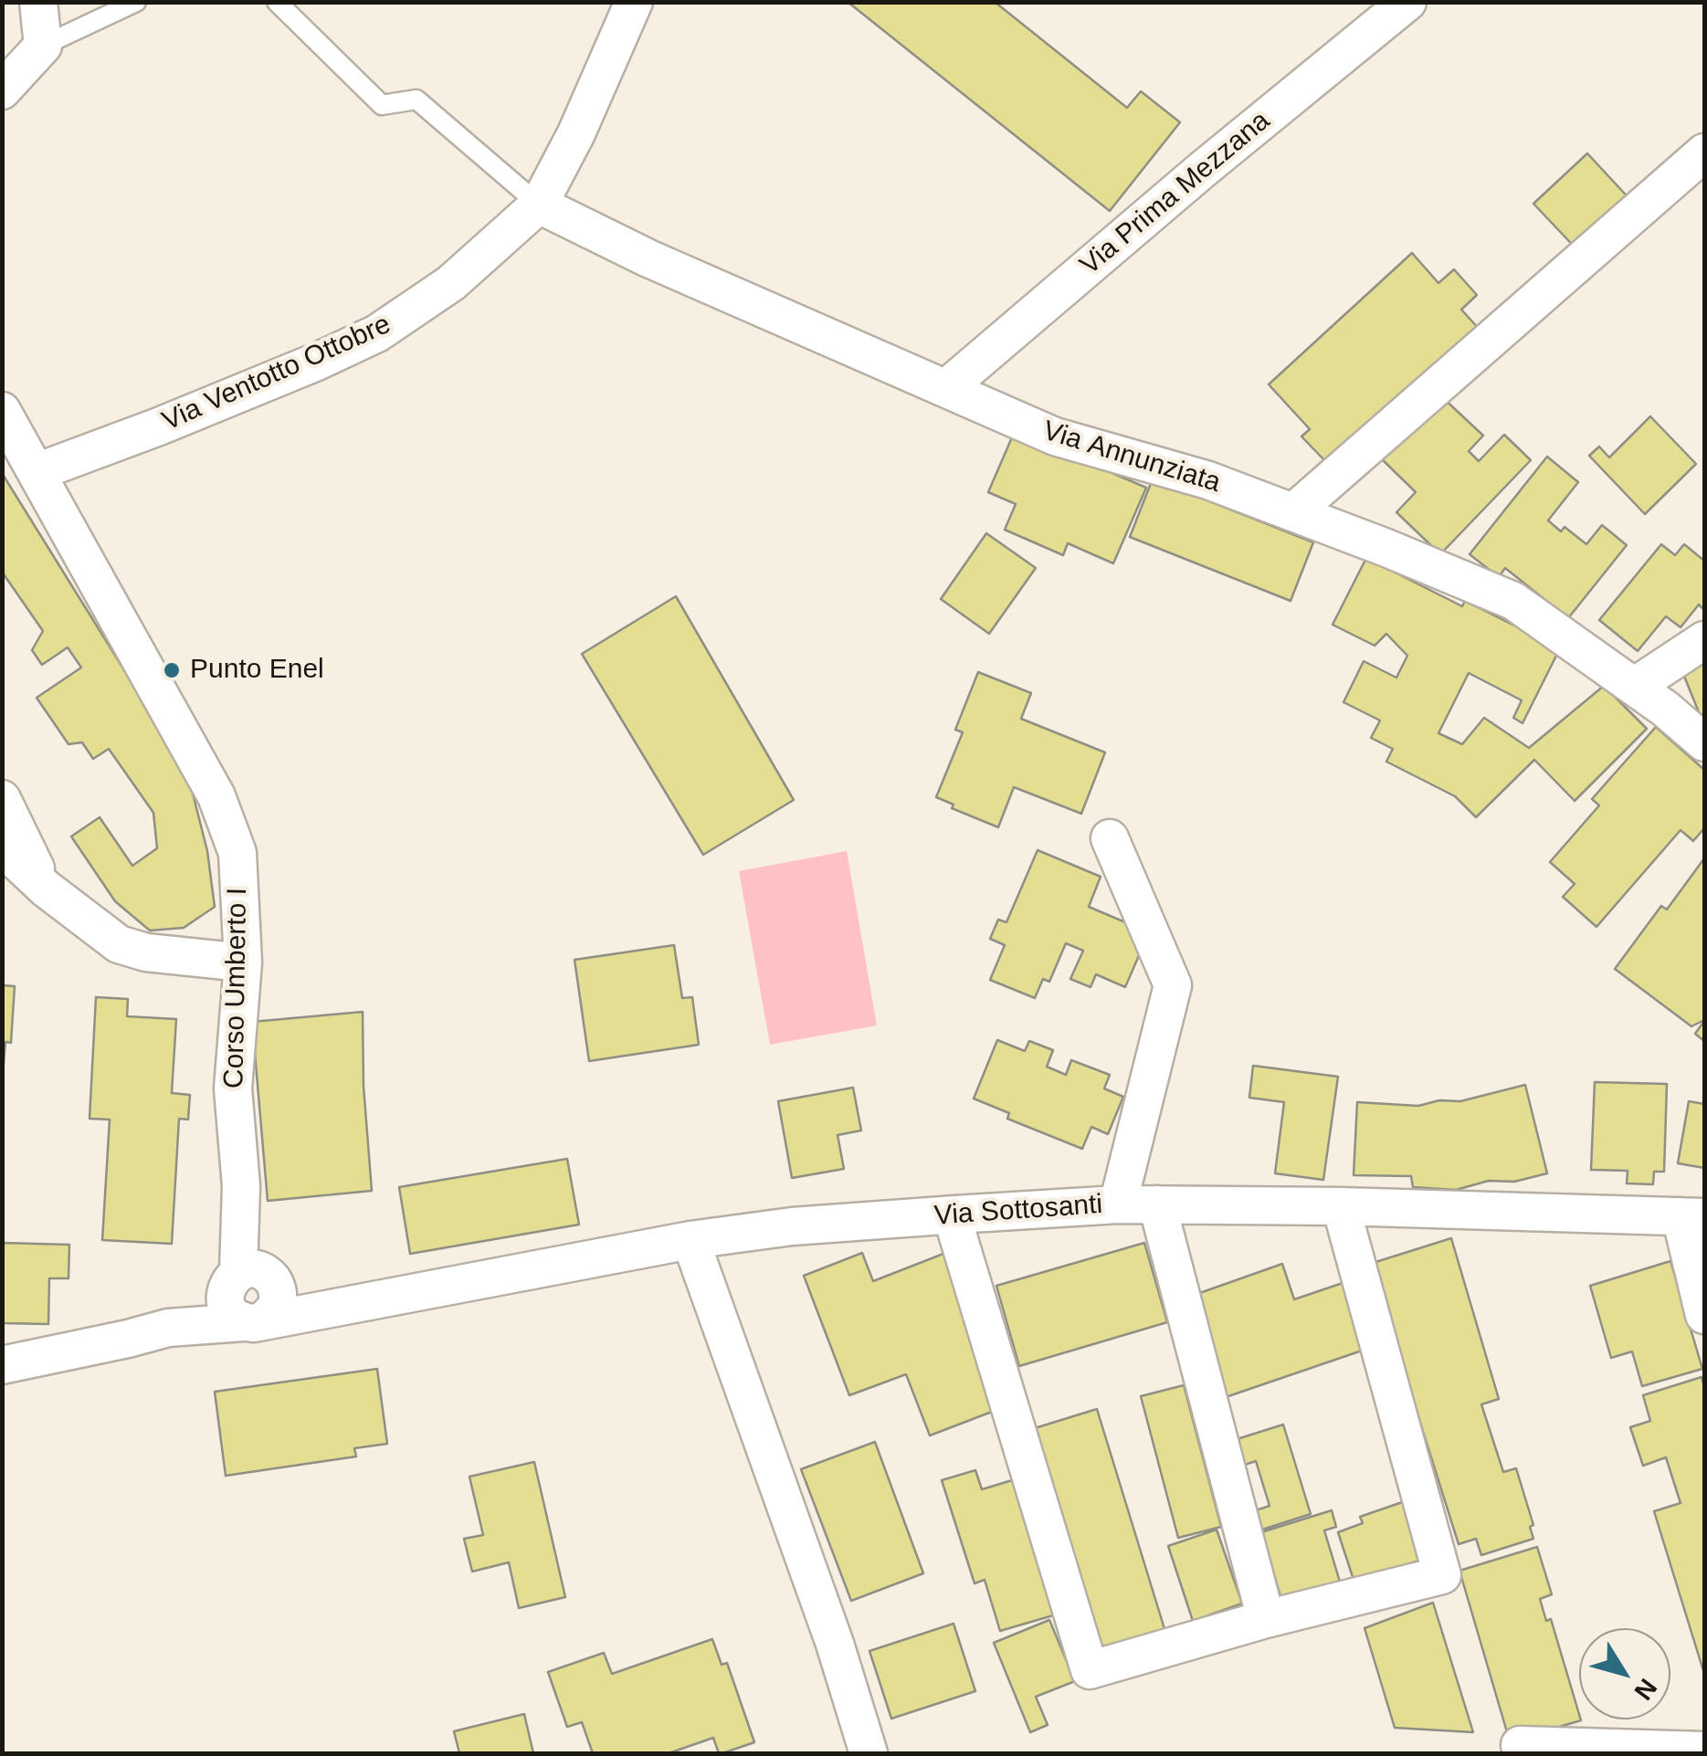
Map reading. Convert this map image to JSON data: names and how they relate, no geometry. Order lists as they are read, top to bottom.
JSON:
{
  "streets": {
    "street": [
      "Via Prima Mezzana",
      "Via Ventotto Ottobre",
      "Via Annunziata",
      "Corso Umberto I",
      "Via Sottosanti"
    ]
  },
  "crossings": [
    ["Via Prima Mezzana", "Via Annunziata"],
    ["Via Ventotto Ottobre", "Via Annunziata"],
    ["Via Ventotto Ottobre", "Corso Umberto I"],
    ["Corso Umberto I", "Via Sottosanti"]
  ],
  "places": ["Punto Enel"],
  "north": "bottom right"
}
